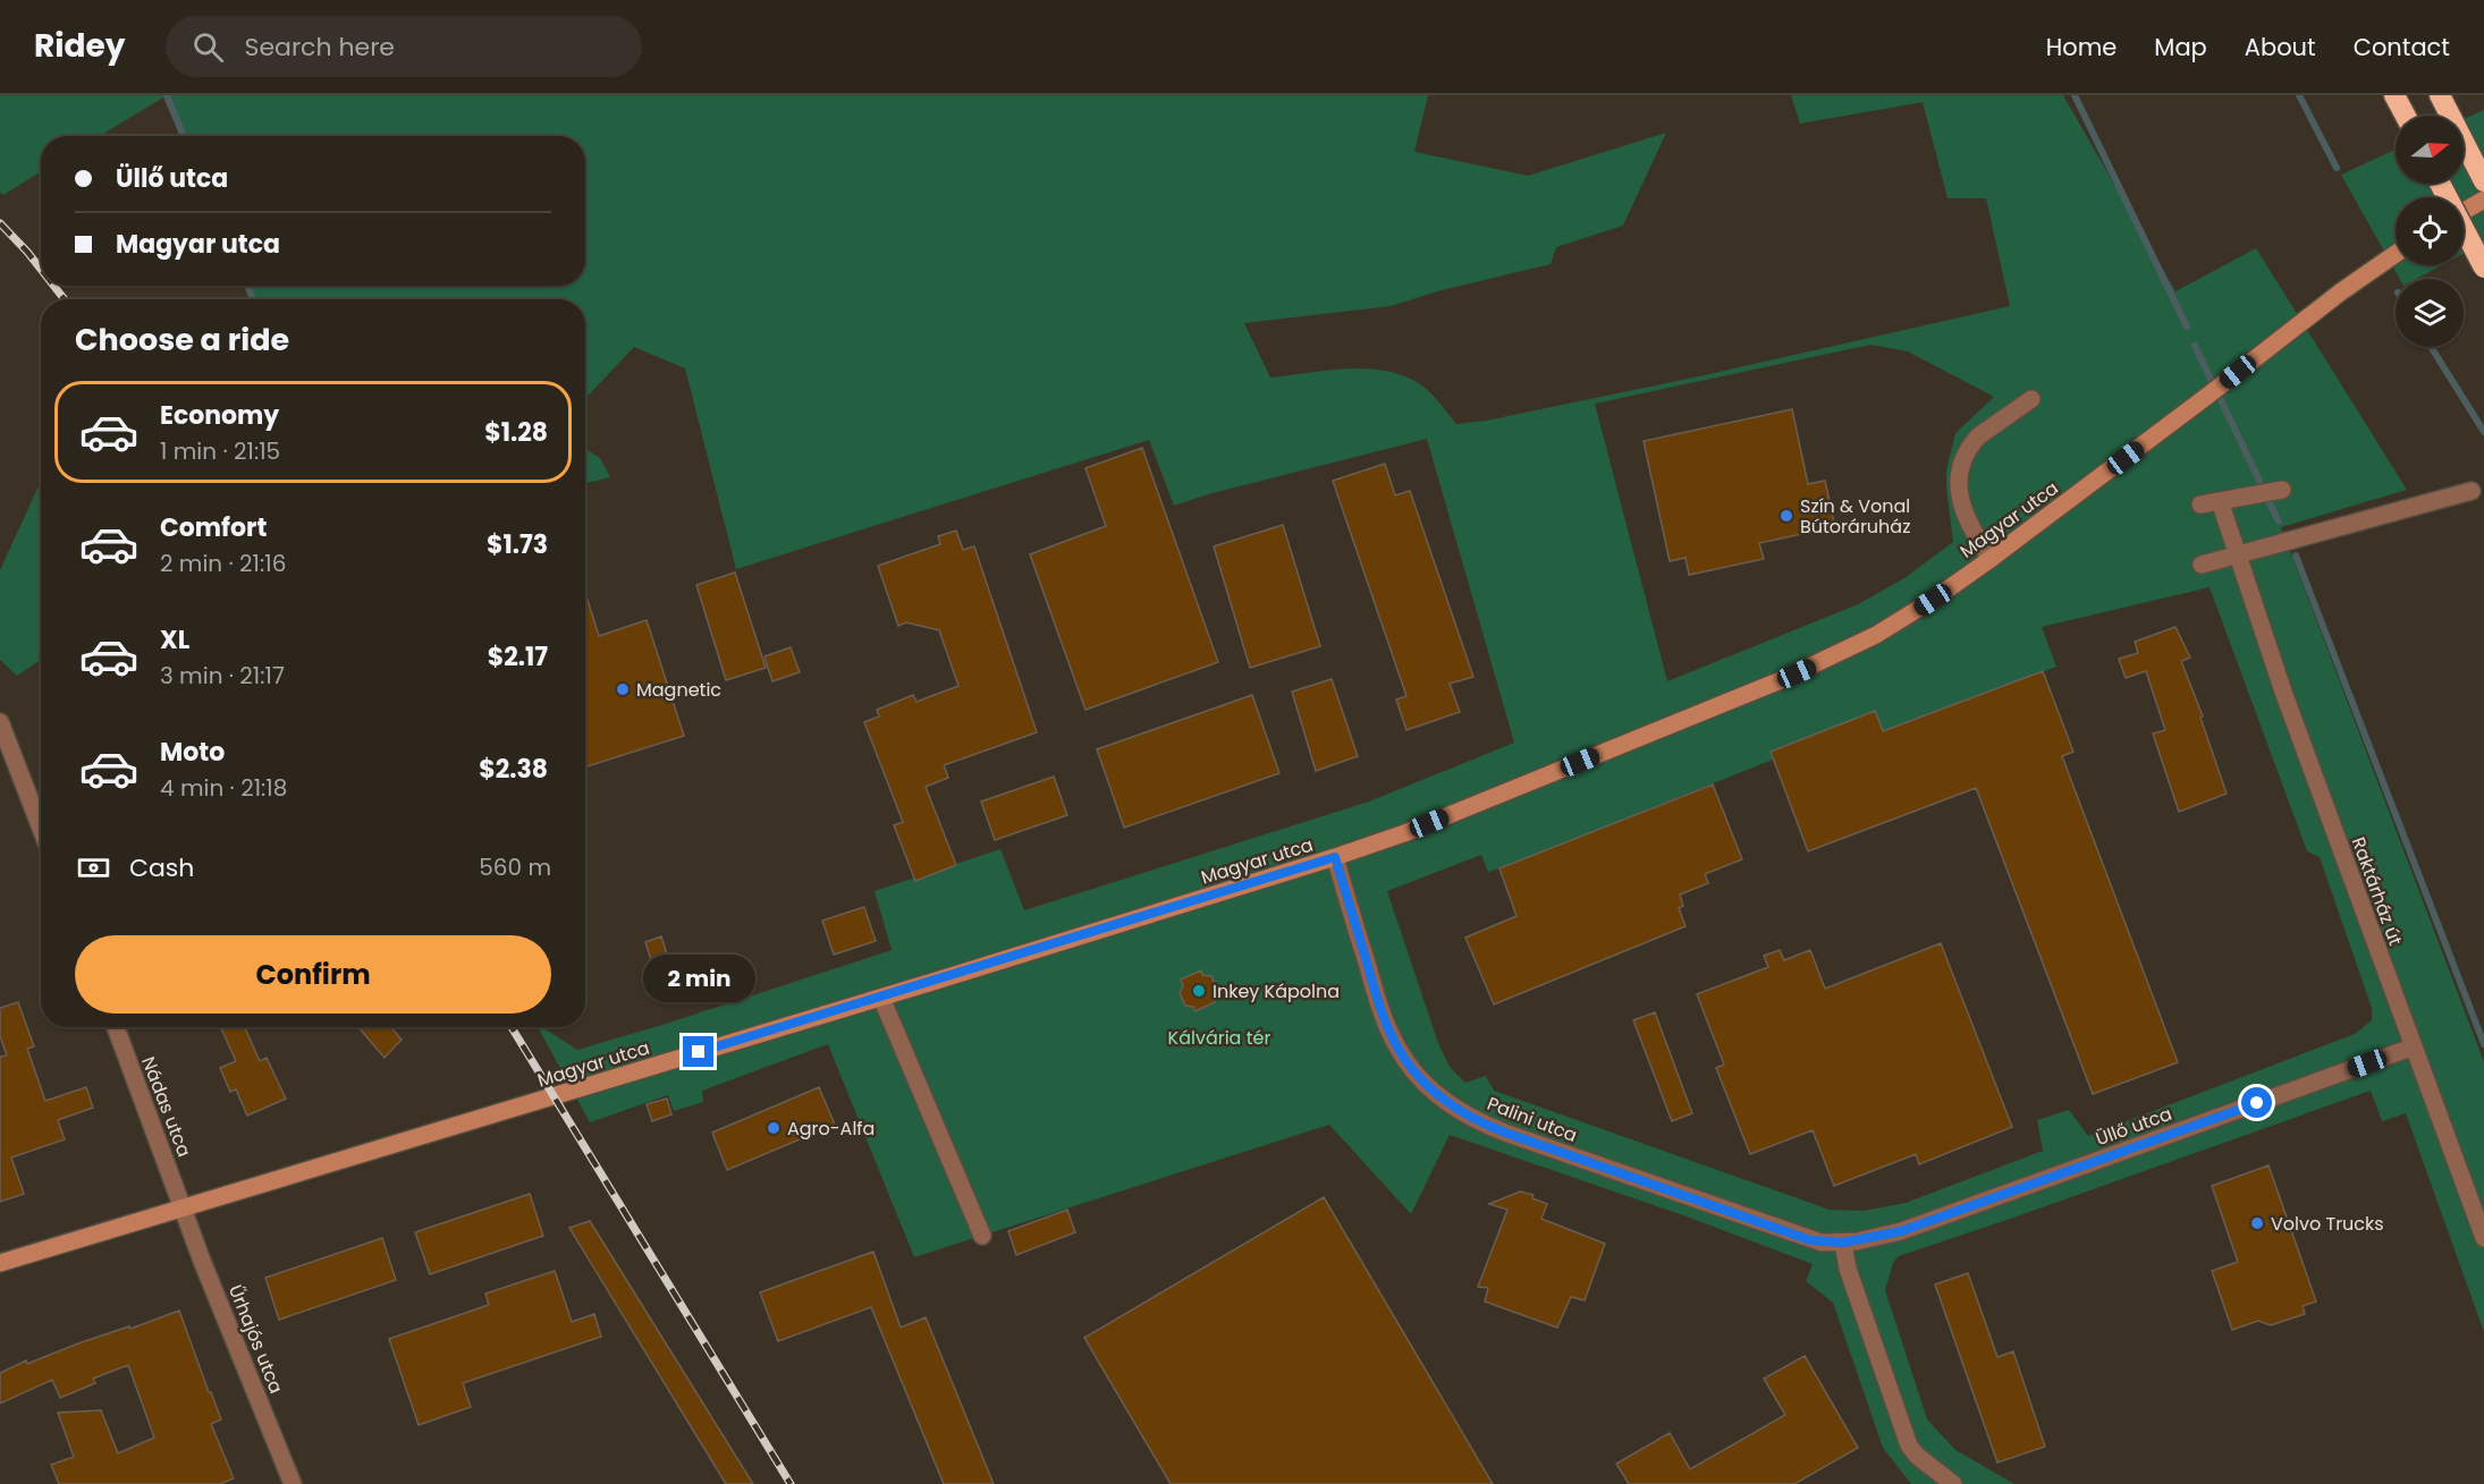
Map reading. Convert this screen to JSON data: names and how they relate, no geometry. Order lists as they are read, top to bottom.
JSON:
{
  "streets": {
    "main road": ["Magyar utca"],
    "street": [
      "Raktárház út",
      "Nádas utca",
      "Palini utca",
      "Üllő utca",
      "Űrhajós utca"
    ]
  },
  "crossings": [
    ["Magyar utca", "Nádas utca"],
    ["Magyar utca", "Palini utca"],
    ["Magyar utca", "Űrhajós utca"],
    ["Raktárház út", "Üllő utca"],
    ["Nádas utca", "Űrhajós utca"],
    ["Palini utca", "Üllő utca"]
  ],
  "parks": ["Kálvária tér"],
  "places": [
    "Szín & Vonal Bútoráruház",
    "Magnetic",
    "Inkey Kápolna",
    "Agro-Alfa",
    "Volvo Trucks"
  ],
  "north": "right",
  "page": {
    "header": "Ridey",
    "search": "Search here",
    "nav": [
      "Home",
      "Map",
      "About",
      "Contact"
    ],
    "banner": ["Üllő utca", "Magyar utca"],
    "heading": "Choose a ride",
    "list": [
      {
        "name": "Economy",
        "note": "1 min · 21:15",
        "value": "$1.28"
      },
      {
        "name": "Comfort",
        "note": "2 min · 21:16",
        "value": "$1.73"
      },
      {
        "name": "XL",
        "note": "3 min · 21:17",
        "value": "$2.17"
      },
      {
        "name": "Moto",
        "note": "4 min · 21:18",
        "value": "$2.38"
      }
    ],
    "pay": ["Cash", "560 m"],
    "buttons": "Confirm",
    "bubble": "2 min"
  }
}
